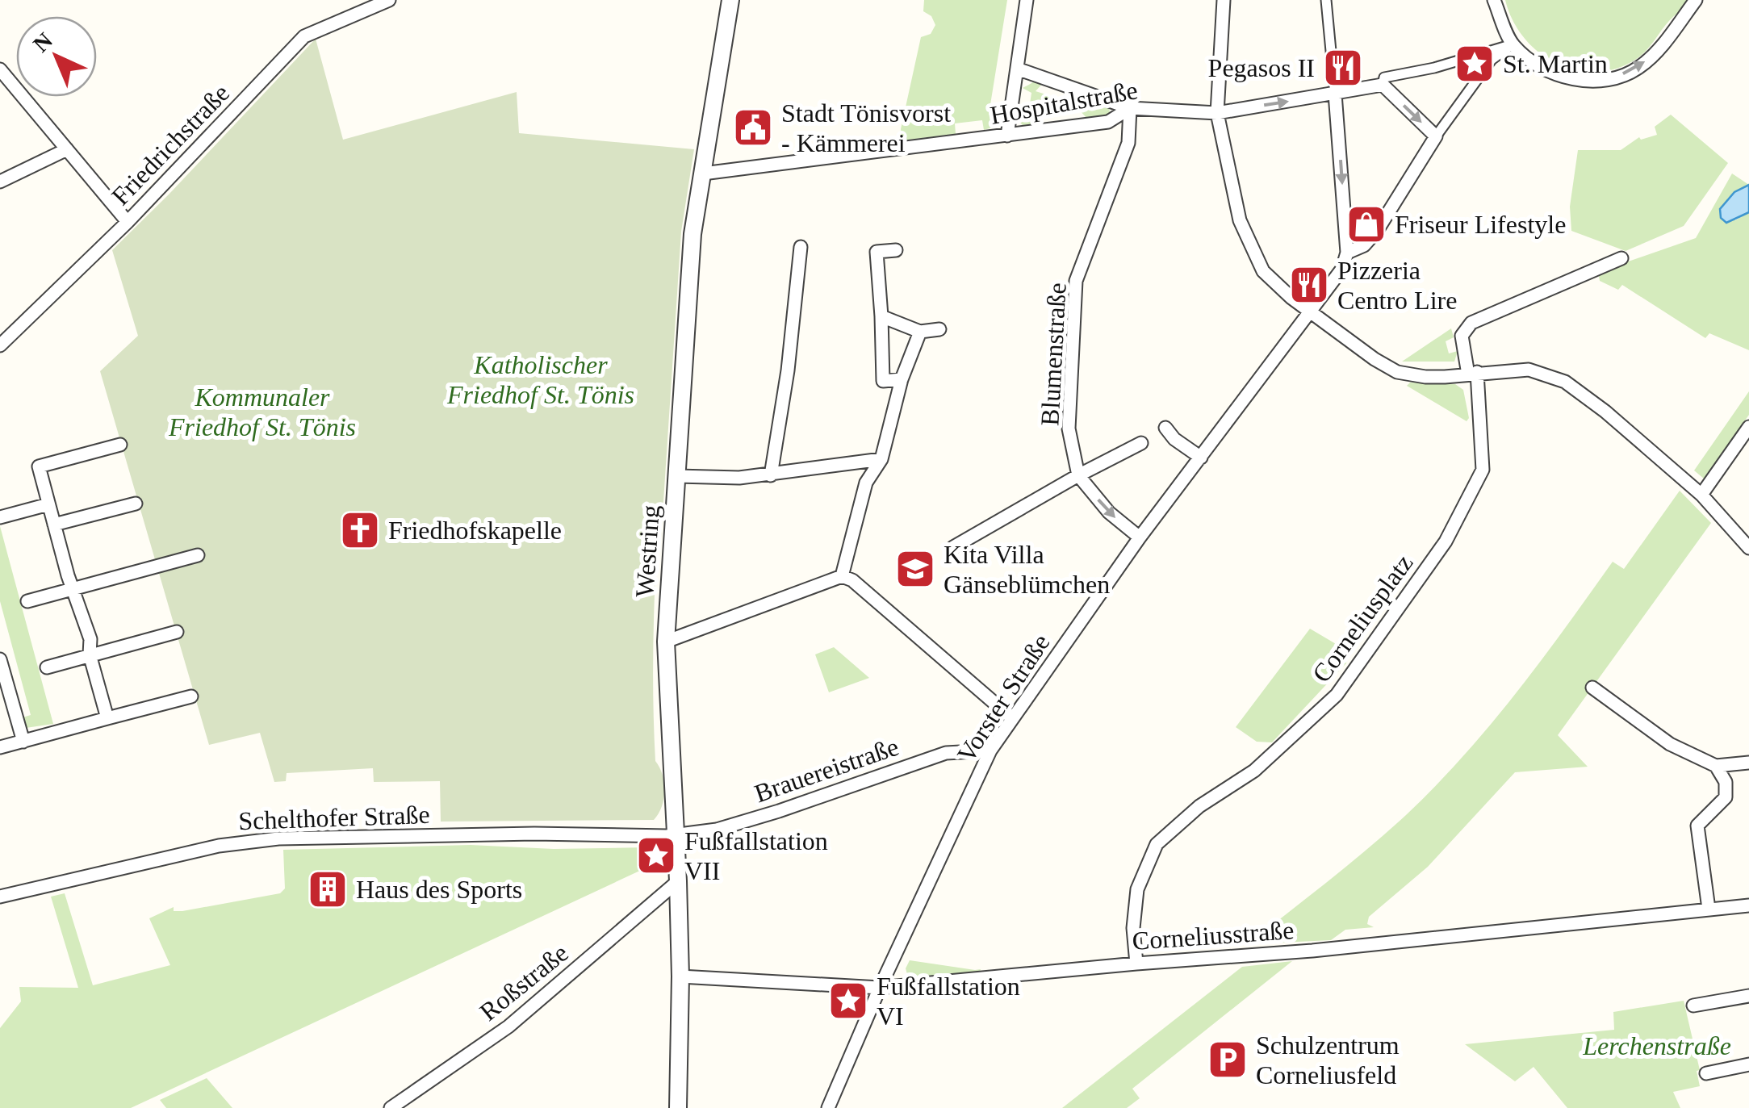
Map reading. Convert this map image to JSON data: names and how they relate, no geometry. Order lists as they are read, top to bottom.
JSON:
{
  "streets": {
    "street": [
      "Hospitalstraße",
      "Friedrichstraße",
      "Blumenstraße",
      "Westring",
      "Corneliusplatz",
      "Vorster Straße",
      "Brauereistraße",
      "Schelthofer Straße",
      "Corneliusstraße",
      "Roßstraße"
    ]
  },
  "crossings": [
    ["Hospitalstraße", "Blumenstraße"],
    ["Hospitalstraße", "Westring"],
    ["Blumenstraße", "Vorster Straße"],
    ["Westring", "Brauereistraße"],
    ["Westring", "Schelthofer Straße"],
    ["Westring", "Corneliusstraße"],
    ["Westring", "Roßstraße"],
    ["Corneliusplatz", "Corneliusstraße"],
    ["Vorster Straße", "Brauereistraße"],
    ["Vorster Straße", "Corneliusstraße"],
    ["Brauereistraße", "Schelthofer Straße"]
  ],
  "parks": ["Katholischer Friedhof St. Tönis", "Kommunaler Friedhof St. Tönis", "Lerchenstraße"],
  "places": {
    "place": ["St. Martin", "Fußfallstation VII", "Fußfallstation VI"],
    "restaurant": ["Pegasos II", "Pizzeria Centro Lire"],
    "public building": ["Stadt Tönisvorst - Kämmerei"],
    "shop": ["Friseur Lifestyle"],
    "church": ["Friedhofskapelle"],
    "school or university": ["Kita Villa Gänseblümchen"],
    "building": ["Haus des Sports"],
    "parking": ["Schulzentrum Corneliusfeld"]
  },
  "north": "top left"
}
